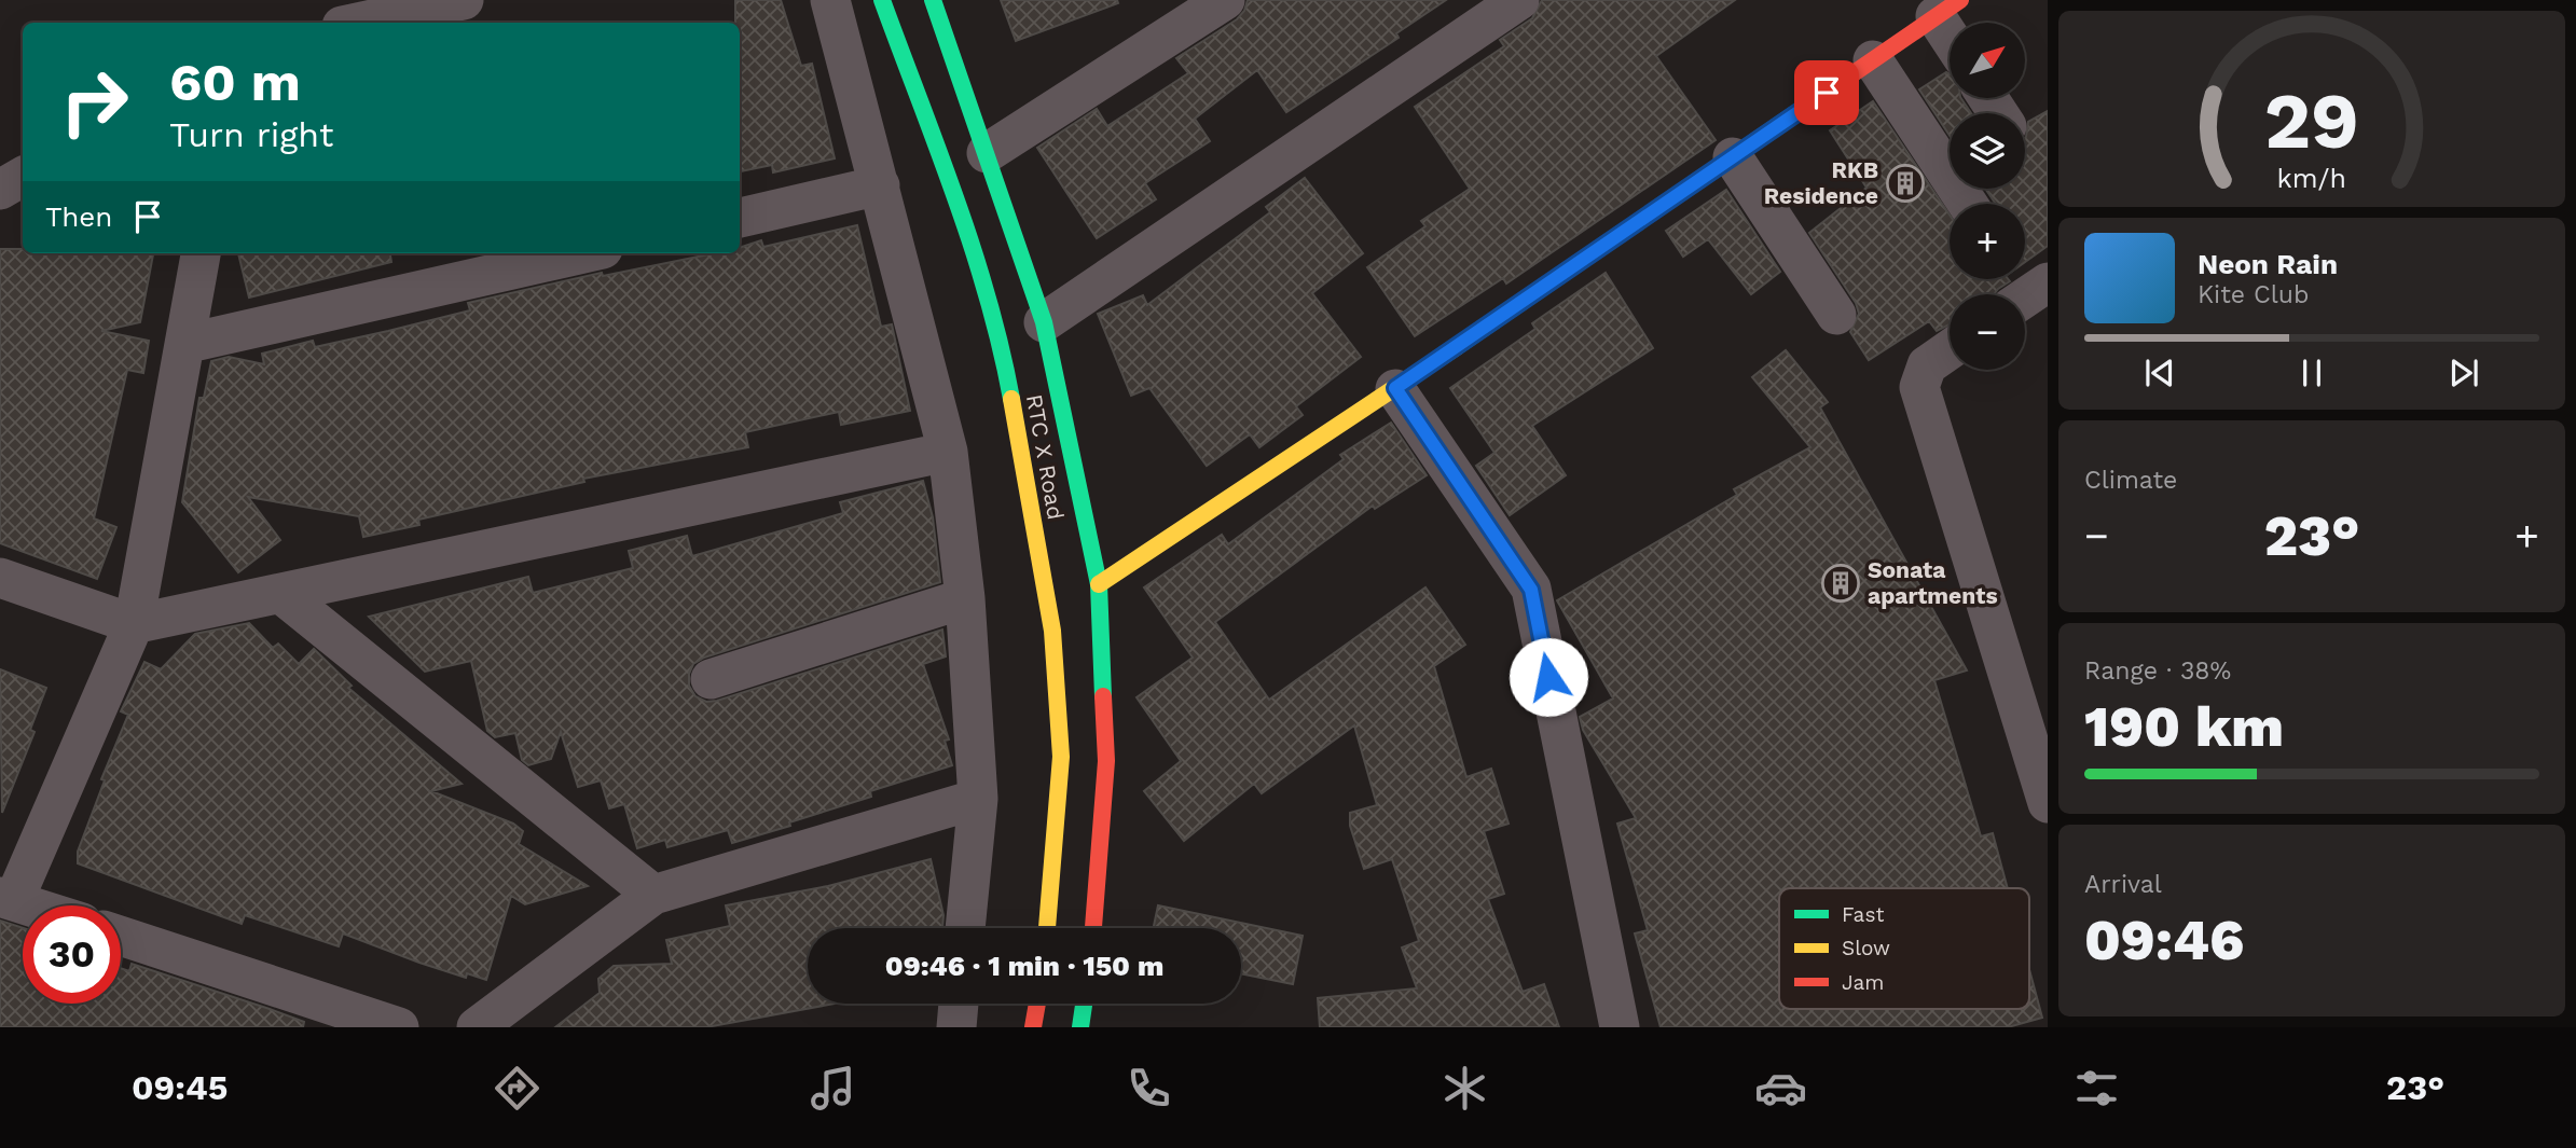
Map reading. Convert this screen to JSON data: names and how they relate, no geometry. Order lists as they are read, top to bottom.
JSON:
{
  "streets": {
    "main road": ["RTC X Road"]
  },
  "places": {
    "building": ["RKB Residence", "Sonata apartments"]
  },
  "legend": ["Fast", "Slow", "Jam"],
  "north": "top right",
  "page": {
    "map_buttons": ["+", "−"],
    "turn": ["60 m", "Turn right"],
    "then": "Then",
    "song": ["Neon Rain", "Kite Club"],
    "tile": [
      "Climate",
      ["Range · 38%", "190 km"],
      ["Arrival", "09:46"]
    ],
    "heat": ["−", "23°", "+"],
    "limit": "30",
    "trip": "09:46 · 1 min · 150 m",
    "tabs": ["09:45", "23°"],
    "gauge": ["29", "km/h"]
  }
}
